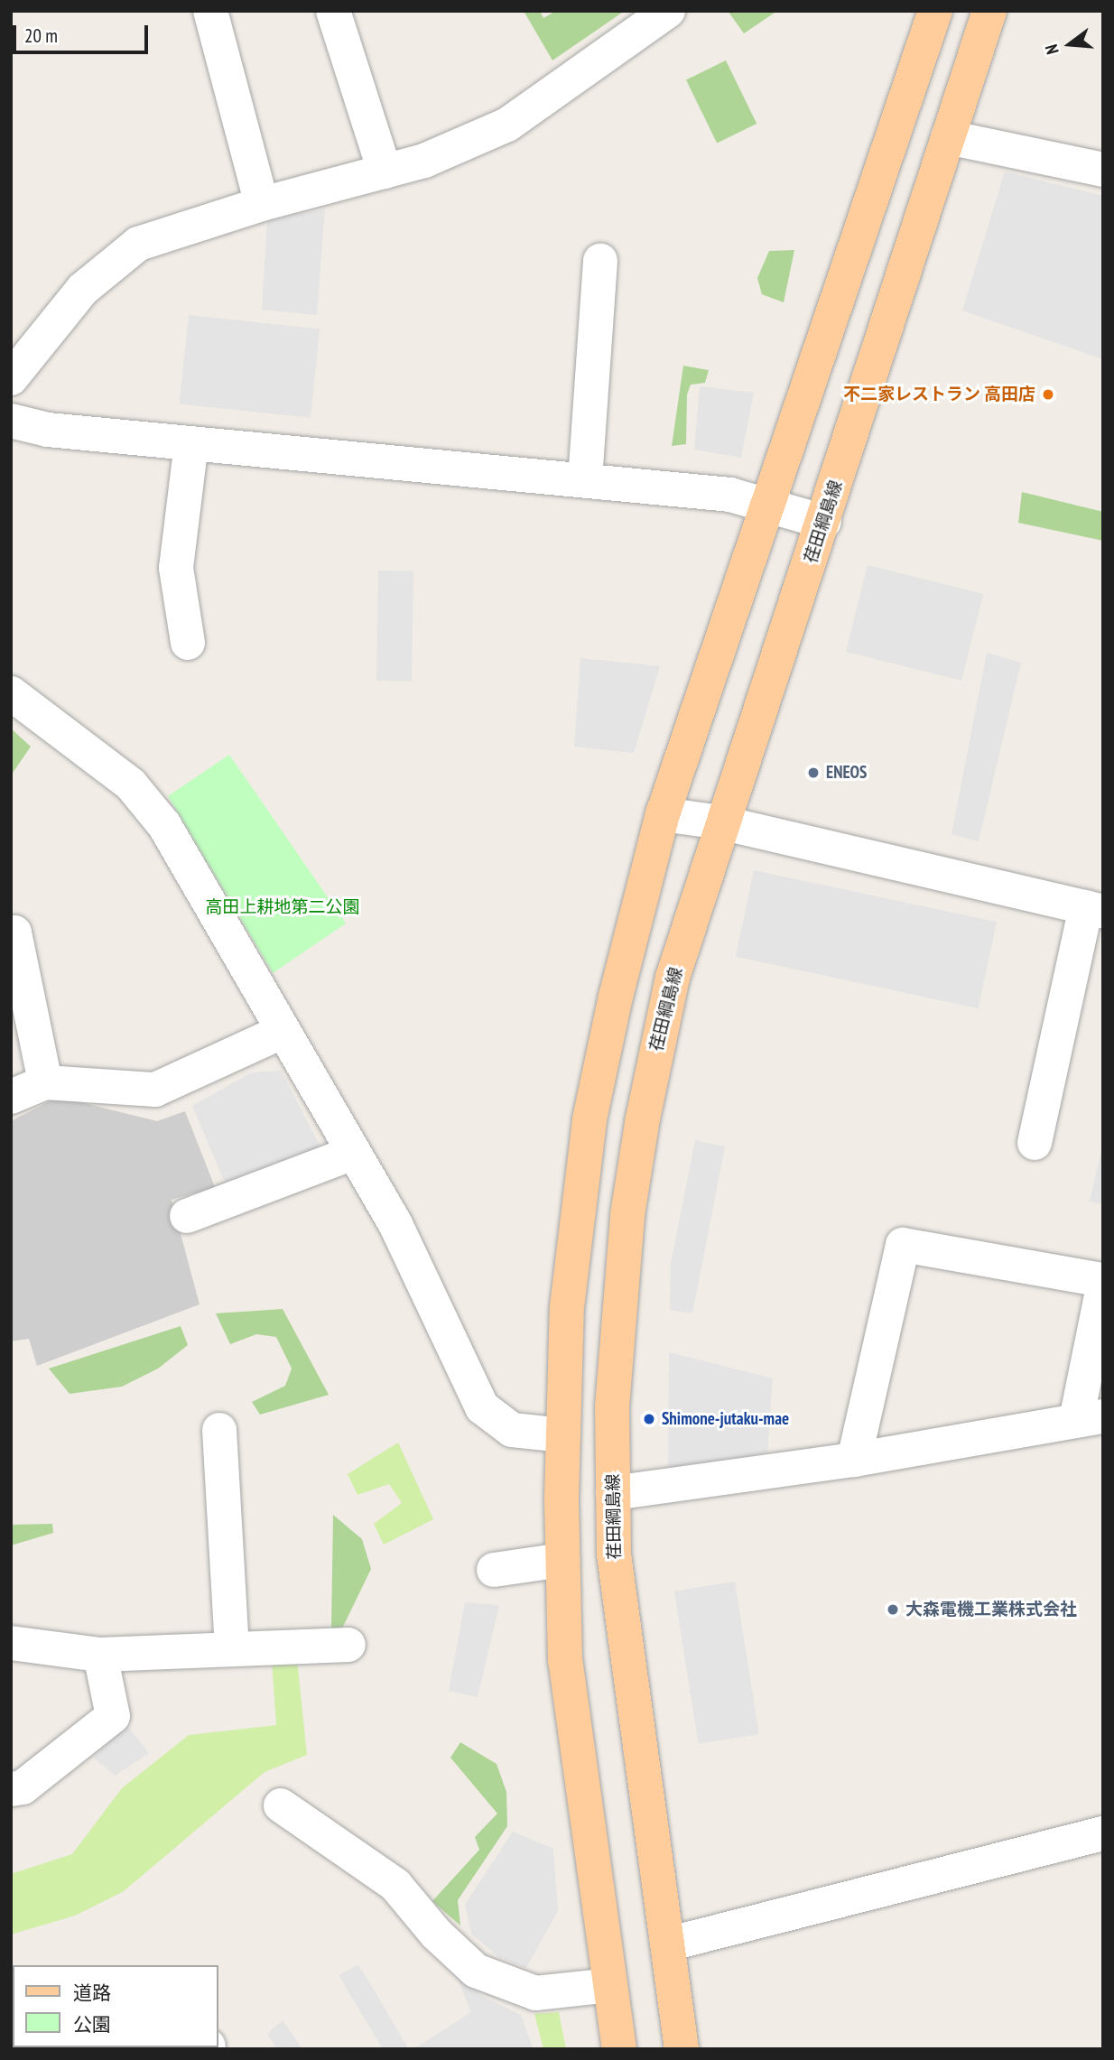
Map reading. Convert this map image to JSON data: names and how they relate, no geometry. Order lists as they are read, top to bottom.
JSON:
{
  "streets": {
    "main road": ["荏田綱島線"]
  },
  "parks": ["高田上耕地第二公園"],
  "places": [
    "不二家レストラン 高田店",
    "ENEOS",
    "Shimone-jutaku-mae",
    "大森電機工業株式会社"
  ],
  "legend": ["道路", "公園"],
  "scale_bar": "20 m",
  "north": "left"
}
